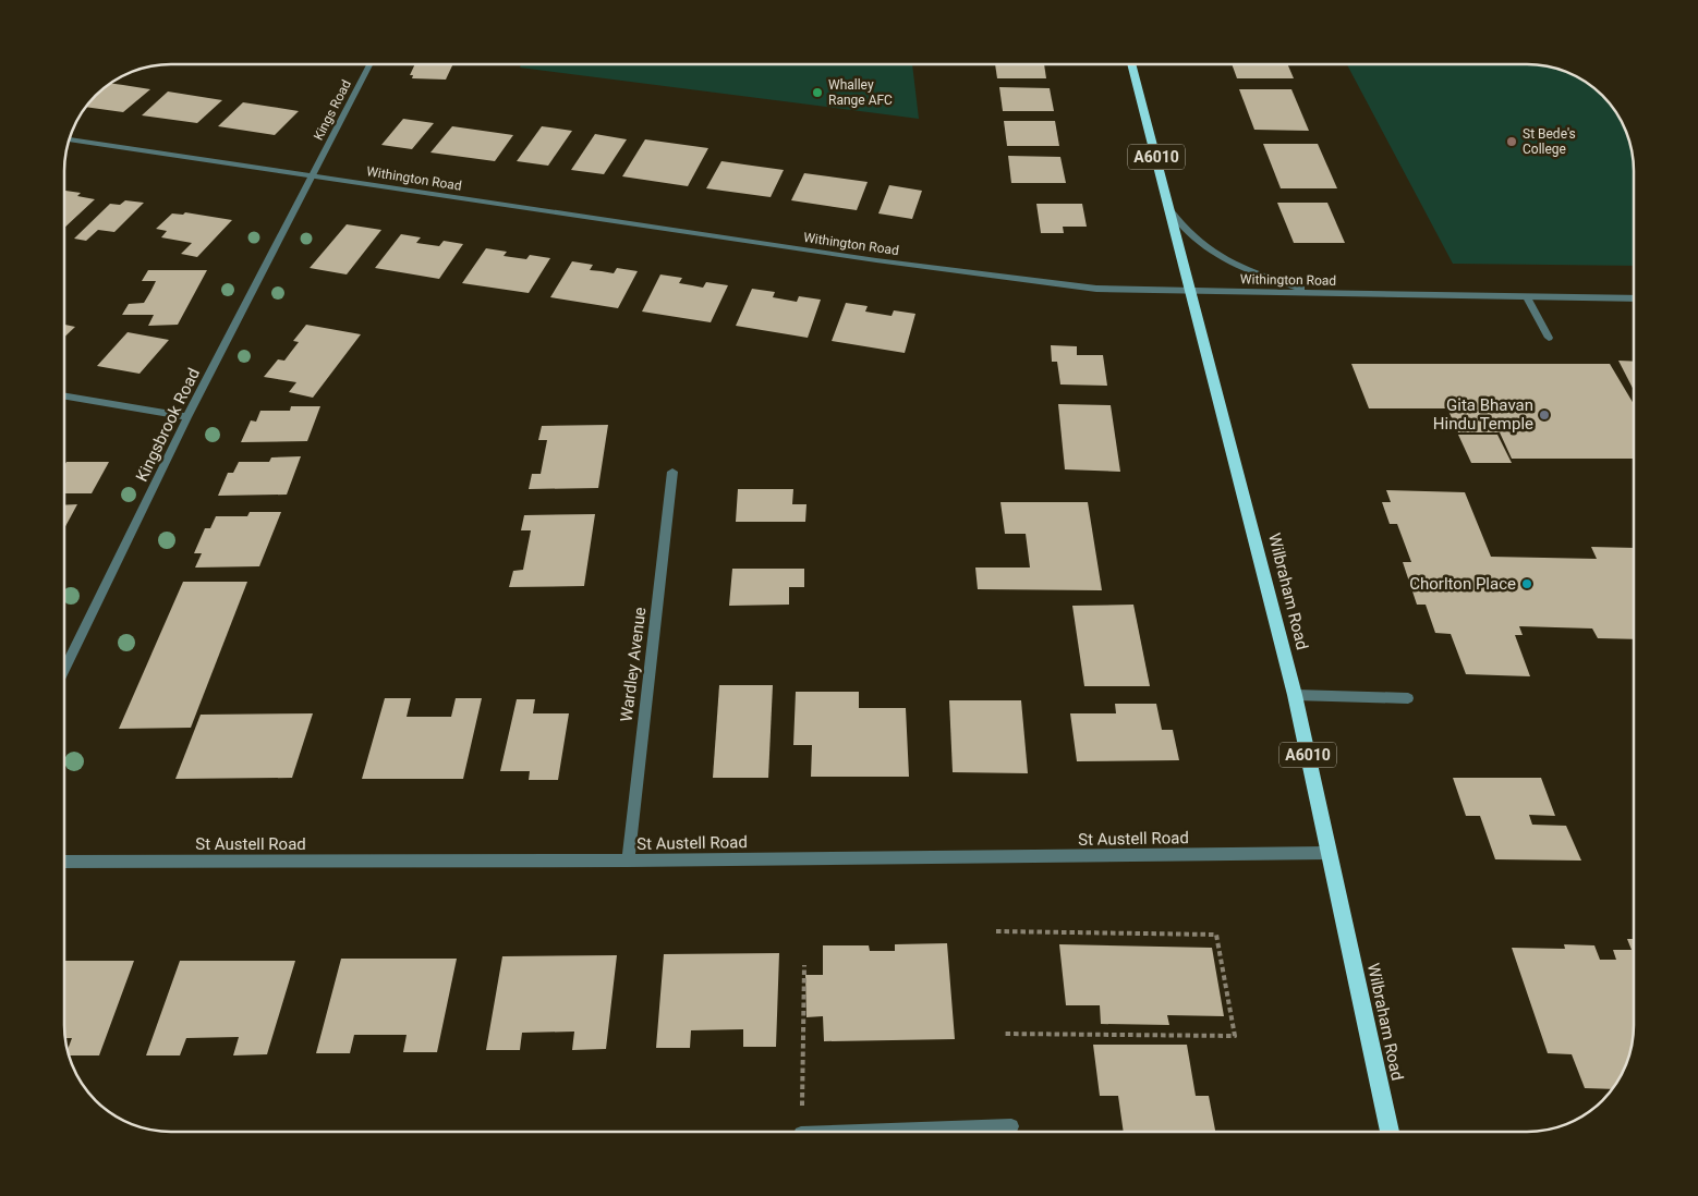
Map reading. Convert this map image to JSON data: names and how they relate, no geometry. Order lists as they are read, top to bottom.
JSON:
{
  "streets": {
    "highway": ["A6010", "Wilbraham Road"],
    "street": [
      "Kings Road",
      "Withington Road",
      "Kingsbrook Road",
      "Wardley Avenue",
      "St Austell Road"
    ]
  },
  "crossings": [
    ["Kings Road", "Withington Road"],
    ["Kings Road", "Kingsbrook Road"],
    ["Withington Road", "Kingsbrook Road"],
    ["Withington Road", "Wilbraham Road"],
    ["Wilbraham Road", "St Austell Road"],
    ["Wardley Avenue", "St Austell Road"]
  ],
  "places": [
    "Whalley Range AFC",
    "St Bede's College",
    "Gita Bhavan Hindu Temple",
    "Chorlton Place"
  ]
}
